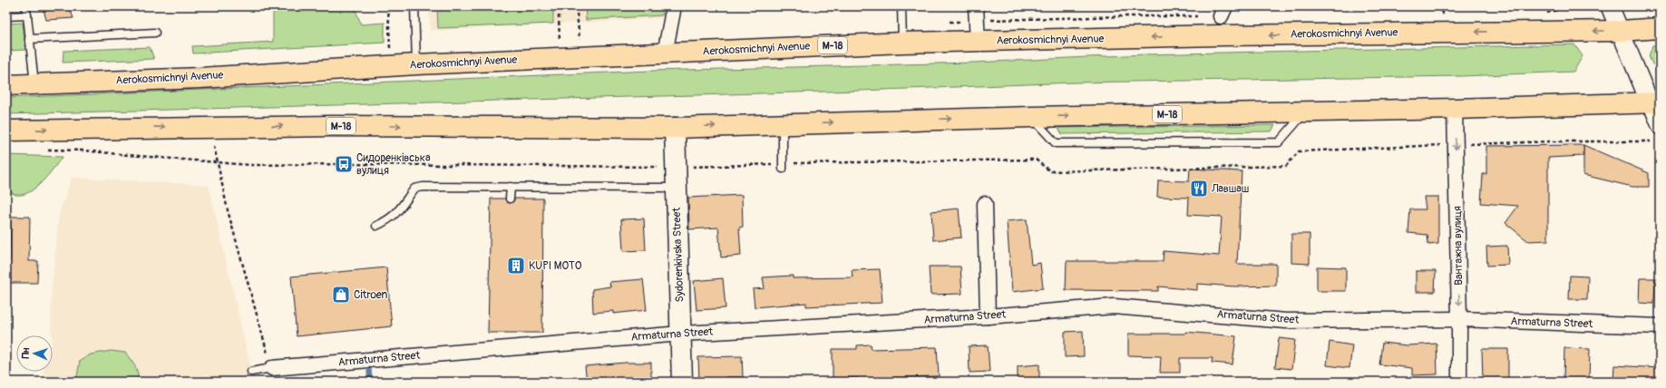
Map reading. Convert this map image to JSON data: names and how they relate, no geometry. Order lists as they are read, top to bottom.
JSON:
{
  "streets": {
    "main road": ["Aerokosmichnyi Avenue", "М-18", "Sydorenkivska Street"],
    "street": ["Вантажна вулиця", "Armaturna Street"]
  },
  "crossings": [
    ["М-18", "Вантажна вулиця"],
    ["М-18", "Sydorenkivska Street"],
    ["Вантажна вулиця", "Armaturna Street"],
    ["Sydorenkivska Street", "Armaturna Street"]
  ],
  "one_way": ["Вантажна вулиця"],
  "places": {
    "bus stop": ["Сидоренківська вулиця"],
    "restaurant": ["Лавшаш"],
    "building": ["KUPI MOTO"],
    "shop": ["Citroen"]
  },
  "north": "left"
}
